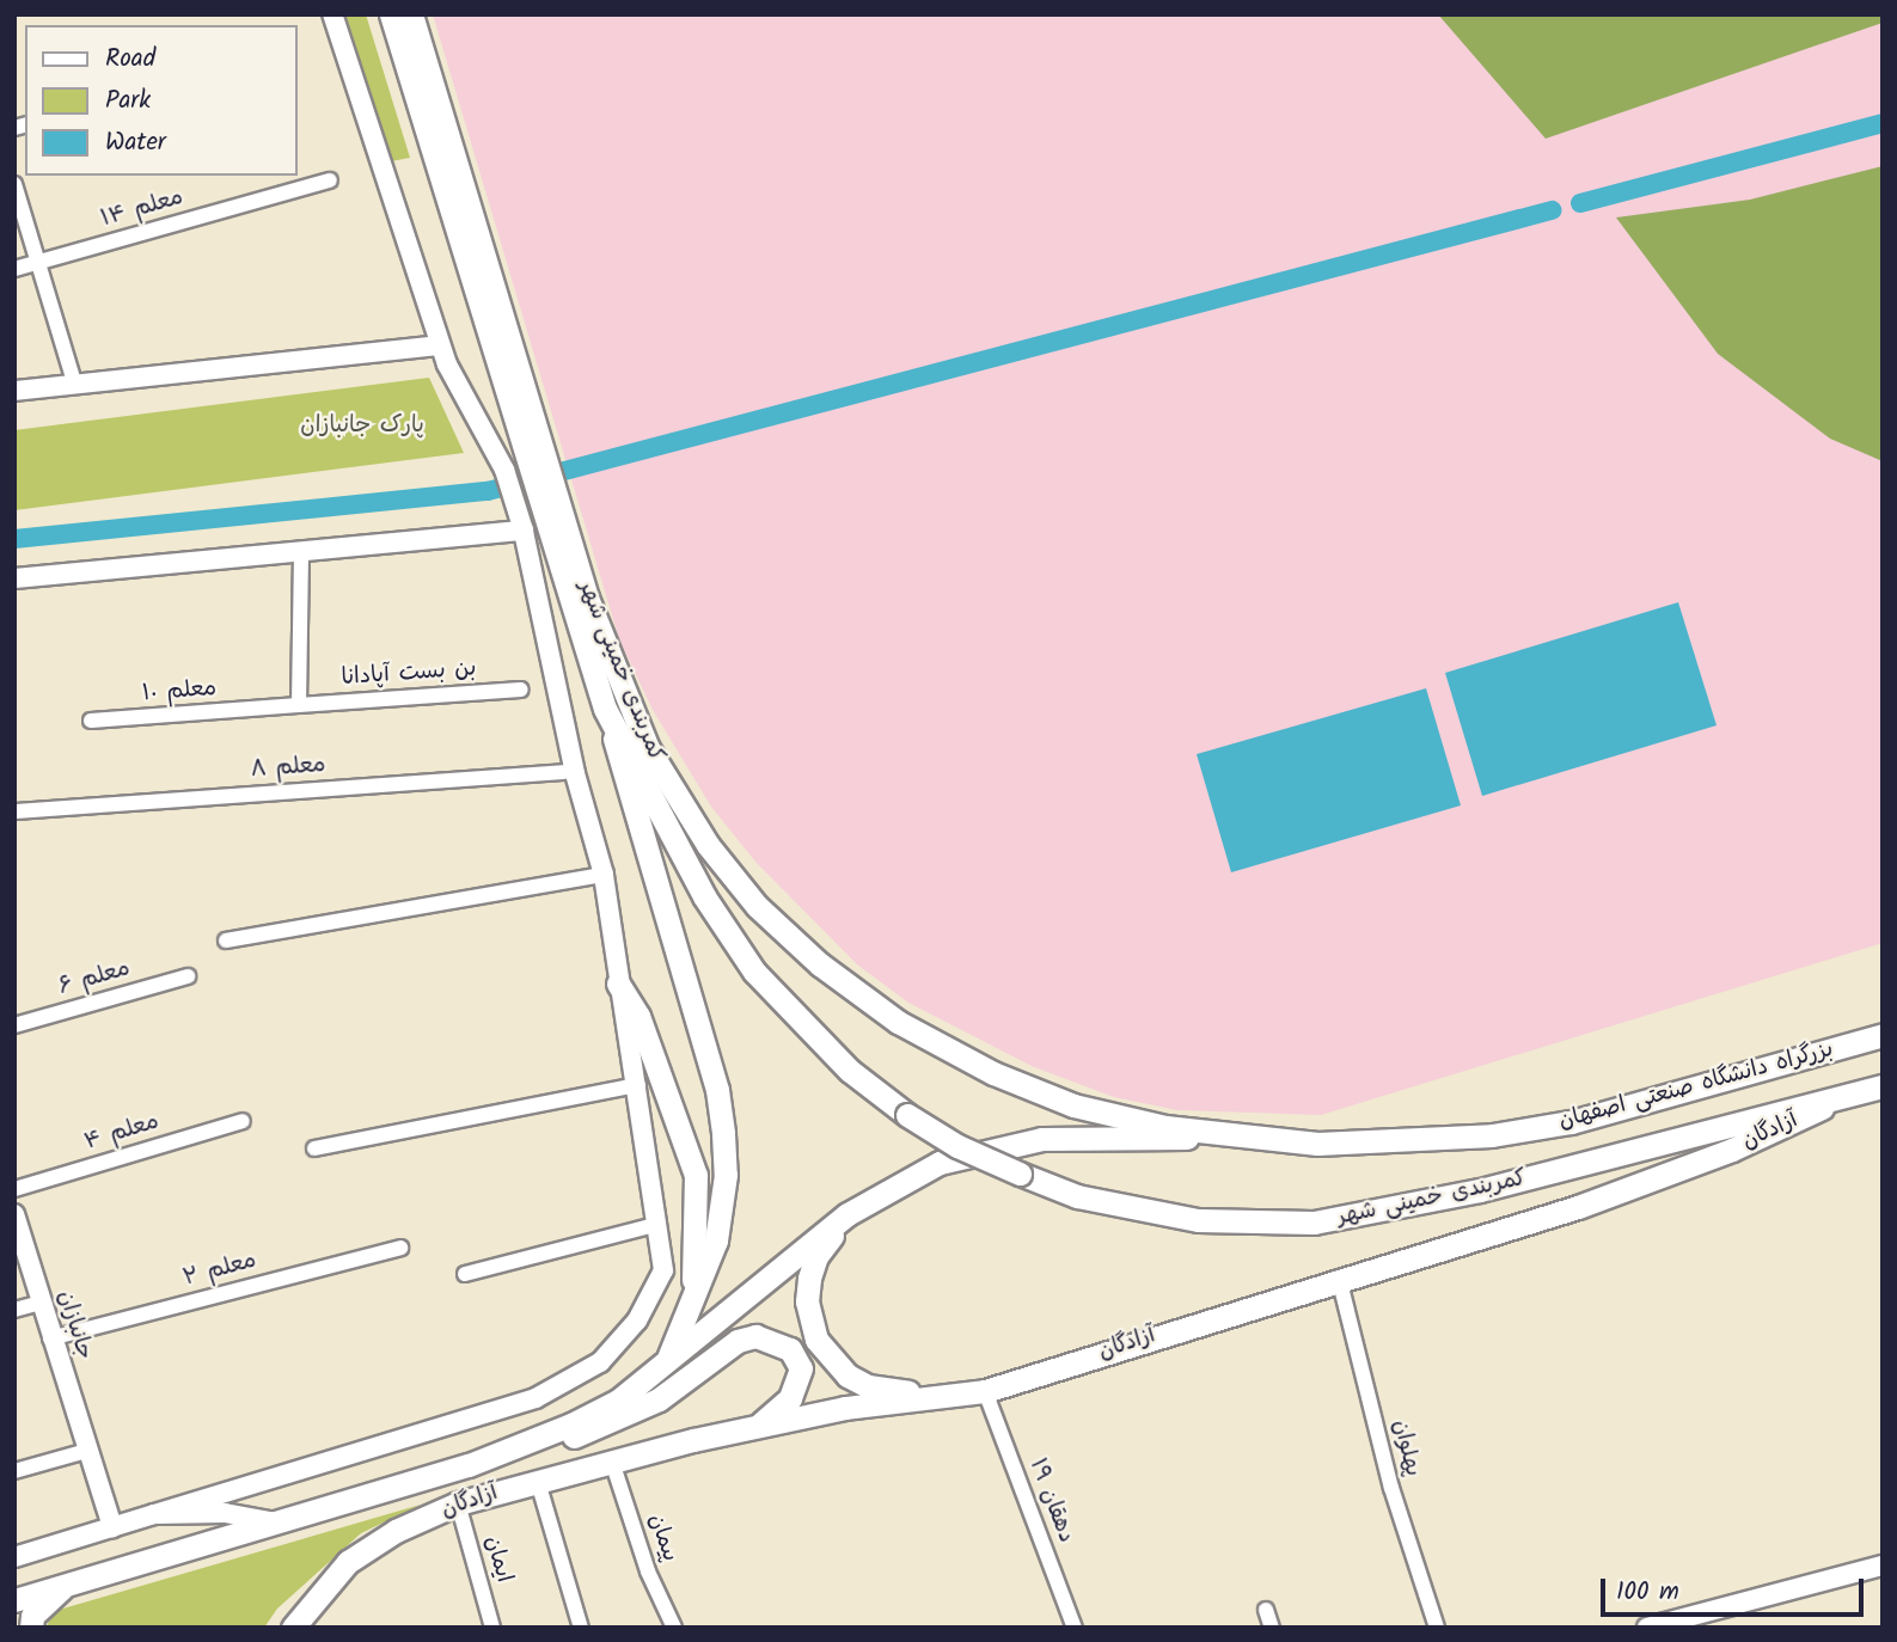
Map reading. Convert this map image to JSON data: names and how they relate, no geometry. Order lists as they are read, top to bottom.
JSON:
{
  "streets": {
    "main road": ["کمربندی خمینی شهر", "بزرگراه دانشگاه صنعتی اصفهان", "آزادگان"],
    "street": [
      "معلم ۱۴",
      "بن بست آپادانا",
      "معلم ۱۰",
      "معلم ۸",
      "معلم ۶",
      "معلم ۴",
      "معلم ۲",
      "جانبازان",
      "پهلوان",
      "دهقان ۱۹",
      "پیمان",
      "ایمان"
    ]
  },
  "crossings": [
    ["کمربندی خمینی شهر", "بزرگراه دانشگاه صنعتی اصفهان"],
    ["کمربندی خمینی شهر", "آزادگان"],
    ["بن بست آپادانا", "معلم ۱۰"],
    ["بزرگراه دانشگاه صنعتی اصفهان", "آزادگان"],
    ["آزادگان", "پهلوان"],
    ["آزادگان", "دهقان ۱۹"],
    ["آزادگان", "پیمان"],
    ["آزادگان", "ایمان"],
    ["معلم ۲", "جانبازان"]
  ],
  "parks": ["پارک جانبازان"],
  "legend": ["Road", "Park", "Water"],
  "scale_bar": "100 m"
}
